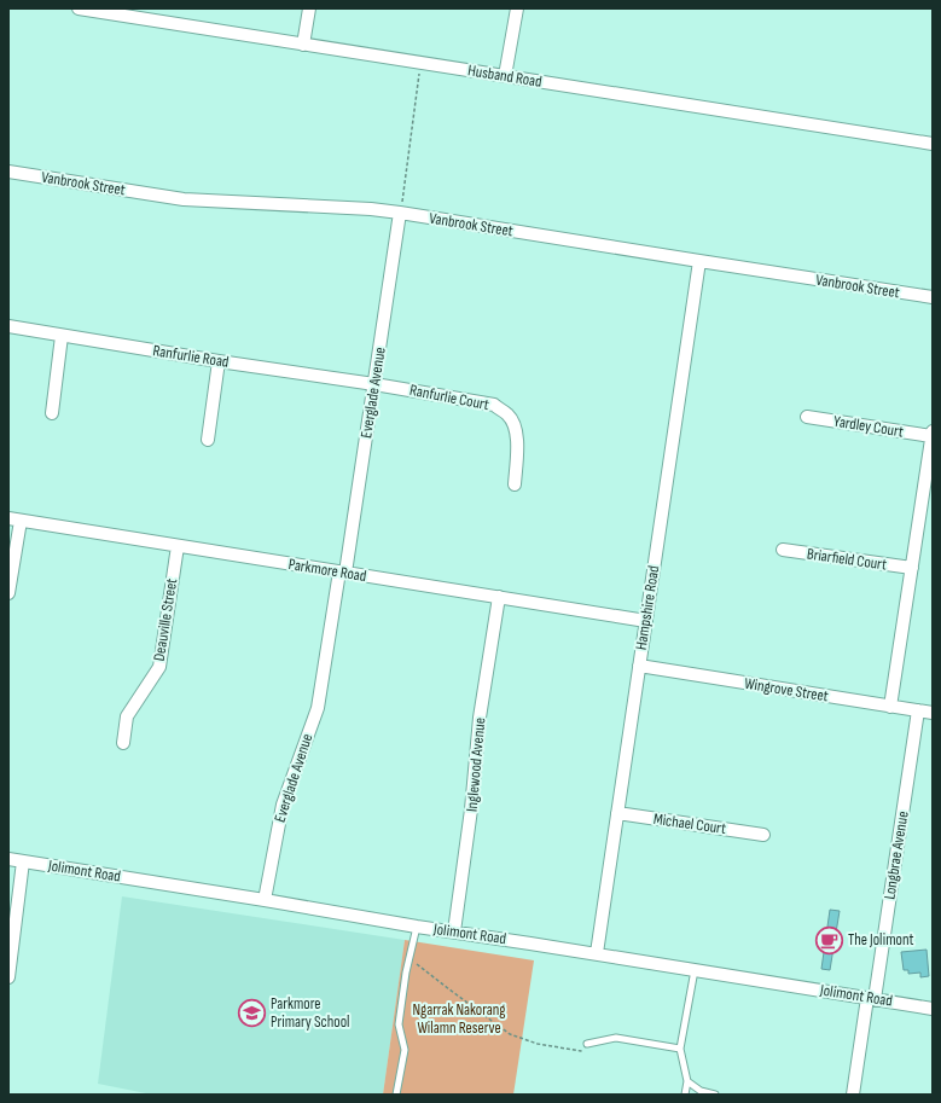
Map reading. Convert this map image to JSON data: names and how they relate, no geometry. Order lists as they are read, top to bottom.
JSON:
{
  "streets": {
    "street": [
      "Husband Road",
      "Vanbrook Street",
      "Ranfurlie Road",
      "Everglade Avenue",
      "Ranfurlie Court",
      "Yardley Court",
      "Briarfield Court",
      "Parkmore Road",
      "Hampshire Road",
      "Deauville Street",
      "Wingrove Street",
      "Inglewood Avenue",
      "Michael Court",
      "Longbrae Avenue",
      "Jolimont Road"
    ]
  },
  "crossings": [
    ["Vanbrook Street", "Everglade Avenue"],
    ["Vanbrook Street", "Hampshire Road"],
    ["Ranfurlie Road", "Everglade Avenue"],
    ["Ranfurlie Road", "Ranfurlie Court"],
    ["Everglade Avenue", "Ranfurlie Court"],
    ["Everglade Avenue", "Parkmore Road"],
    ["Everglade Avenue", "Jolimont Road"],
    ["Parkmore Road", "Hampshire Road"],
    ["Parkmore Road", "Deauville Street"],
    ["Parkmore Road", "Inglewood Avenue"],
    ["Hampshire Road", "Wingrove Street"],
    ["Hampshire Road", "Michael Court"],
    ["Hampshire Road", "Jolimont Road"],
    ["Wingrove Street", "Longbrae Avenue"],
    ["Inglewood Avenue", "Jolimont Road"],
    ["Longbrae Avenue", "Jolimont Road"]
  ],
  "parks": ["Ngarrak Nakorang Wilamn Reserve"],
  "places": {
    "cafe": ["The Jolimont"],
    "school or university": ["Parkmore Primary School"]
  }
}
